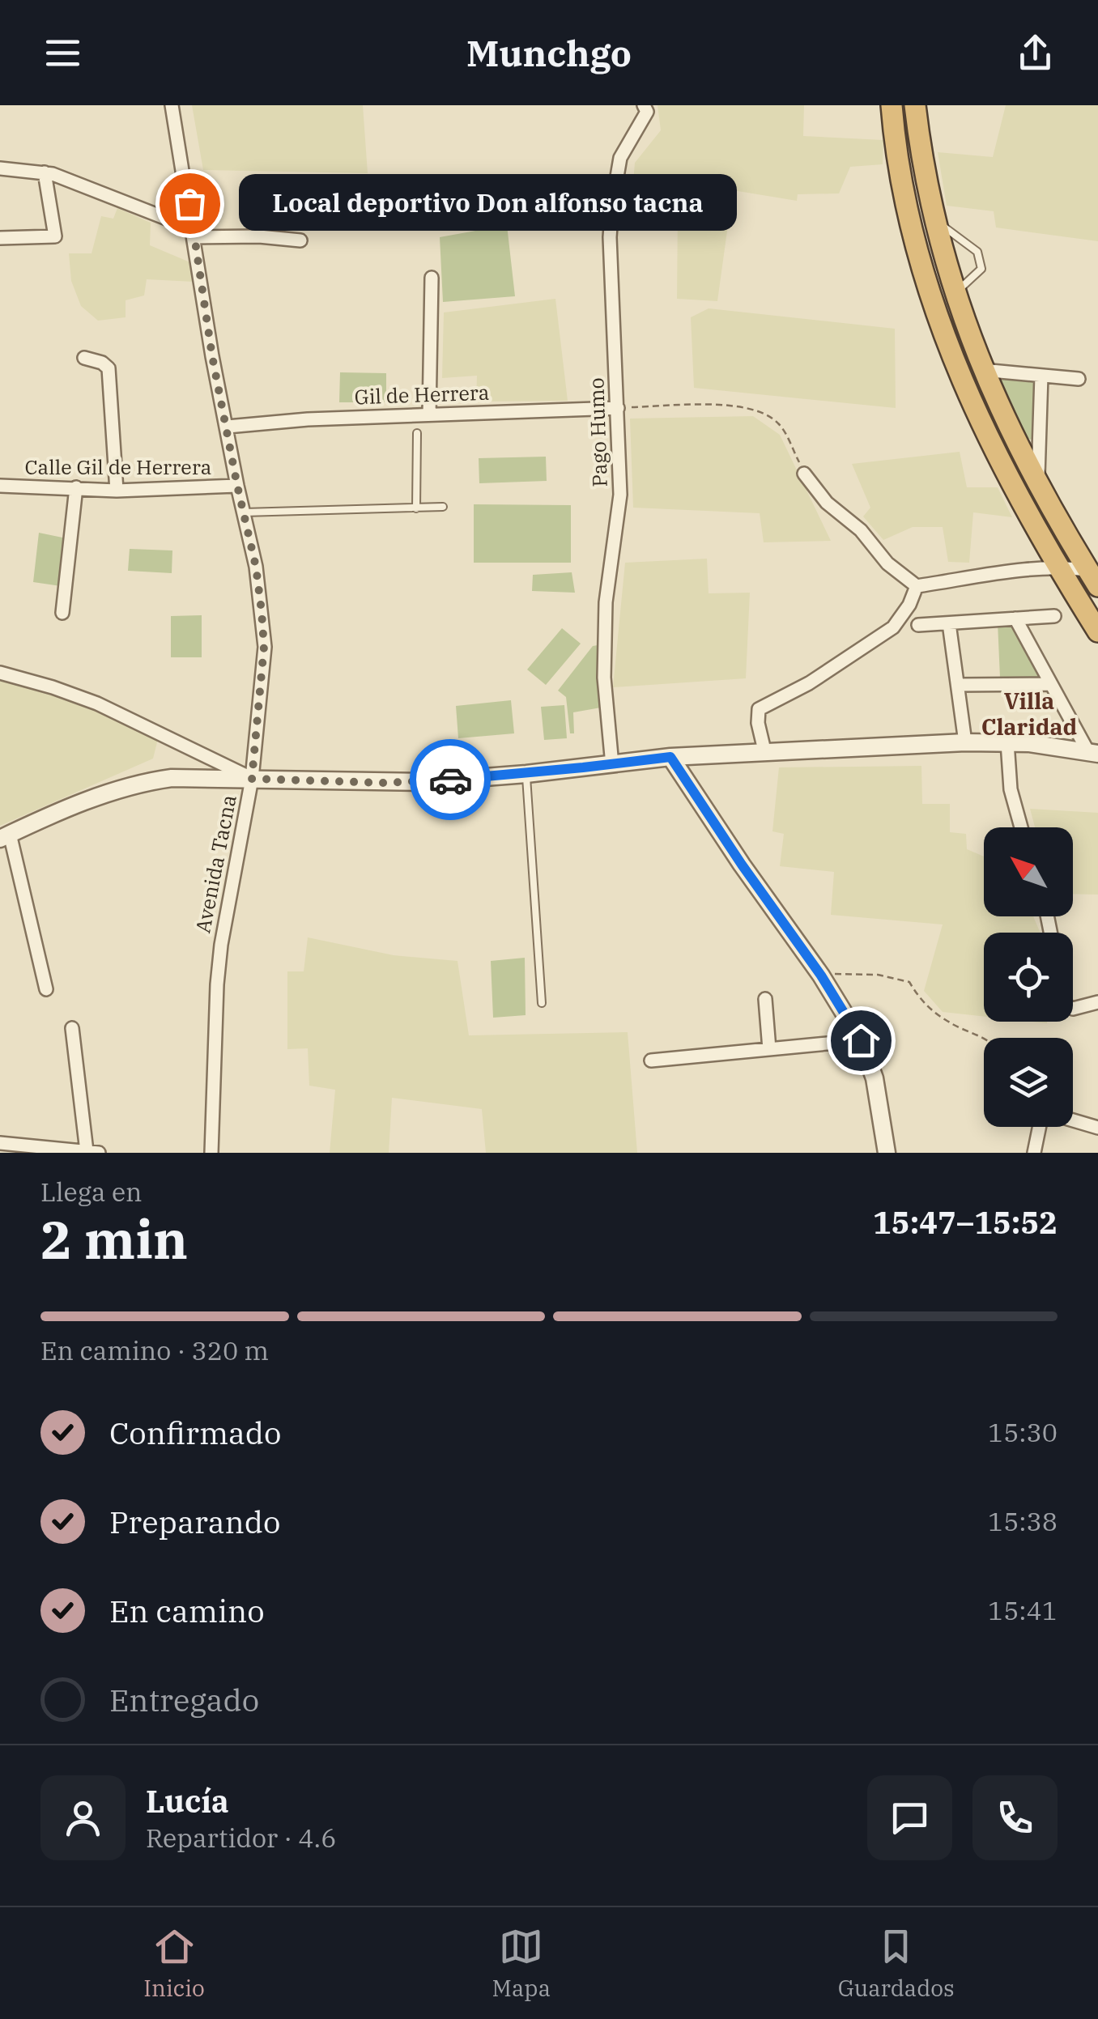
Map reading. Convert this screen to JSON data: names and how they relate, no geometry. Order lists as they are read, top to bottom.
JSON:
{
  "streets": {
    "street": [
      "Gil de Herrera",
      "Pago Humo",
      "Calle Gil de Herrera",
      "Avenida Tacna"
    ]
  },
  "crossings": [
    ["Gil de Herrera", "Pago Humo"],
    ["Gil de Herrera", "Avenida Tacna"],
    ["Calle Gil de Herrera", "Avenida Tacna"]
  ],
  "districts": ["Villa Claridad"],
  "places": ["Local deportivo Don alfonso tacna"],
  "north": "top left",
  "page": {
    "header": "Munchgo",
    "bubble": "Local deportivo Don alfonso tacna",
    "heading": ["2 min", "Llega en", "15:47–15:52"],
    "panel": ["Lucía", "Repartidor · 4.6"],
    "bar": "En camino · 320 m",
    "list": [
      ["Confirmado", "15:30"],
      ["Preparando", "15:38"],
      ["En camino", "15:41"],
      "Entregado"
    ],
    "tabs": ["Inicio", "Mapa", "Guardados"]
  }
}
